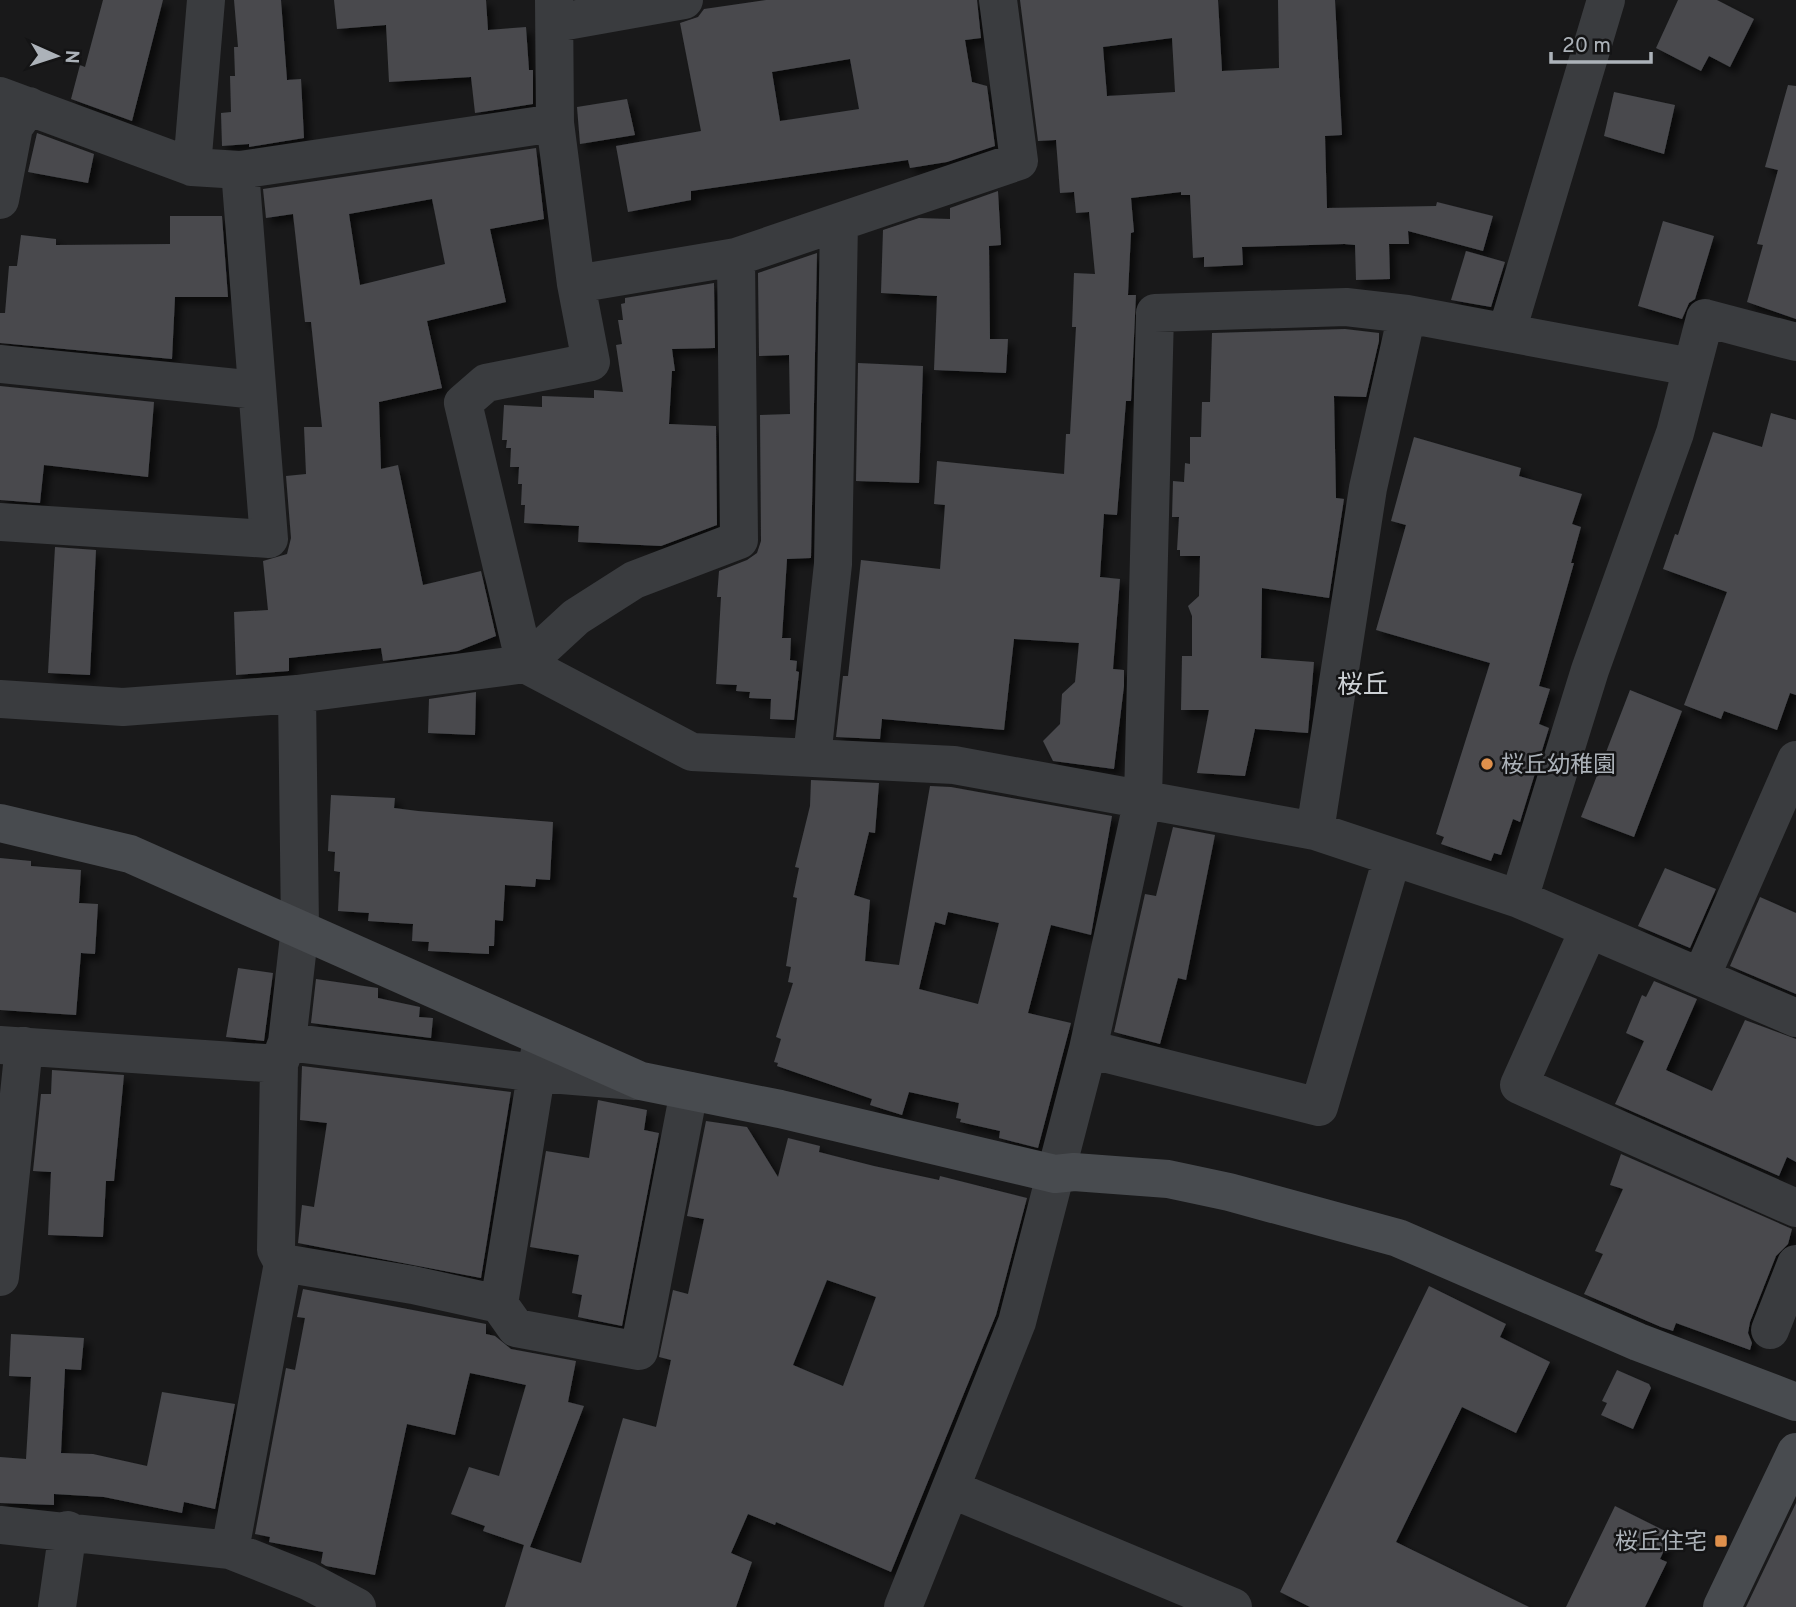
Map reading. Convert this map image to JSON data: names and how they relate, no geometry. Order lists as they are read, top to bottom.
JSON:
{
  "districts": ["桜丘"],
  "places": {
    "other": ["桜丘幼稚園"],
    "transit": ["桜丘住宅"]
  },
  "scale_bar": "20 m",
  "north": "right"
}
